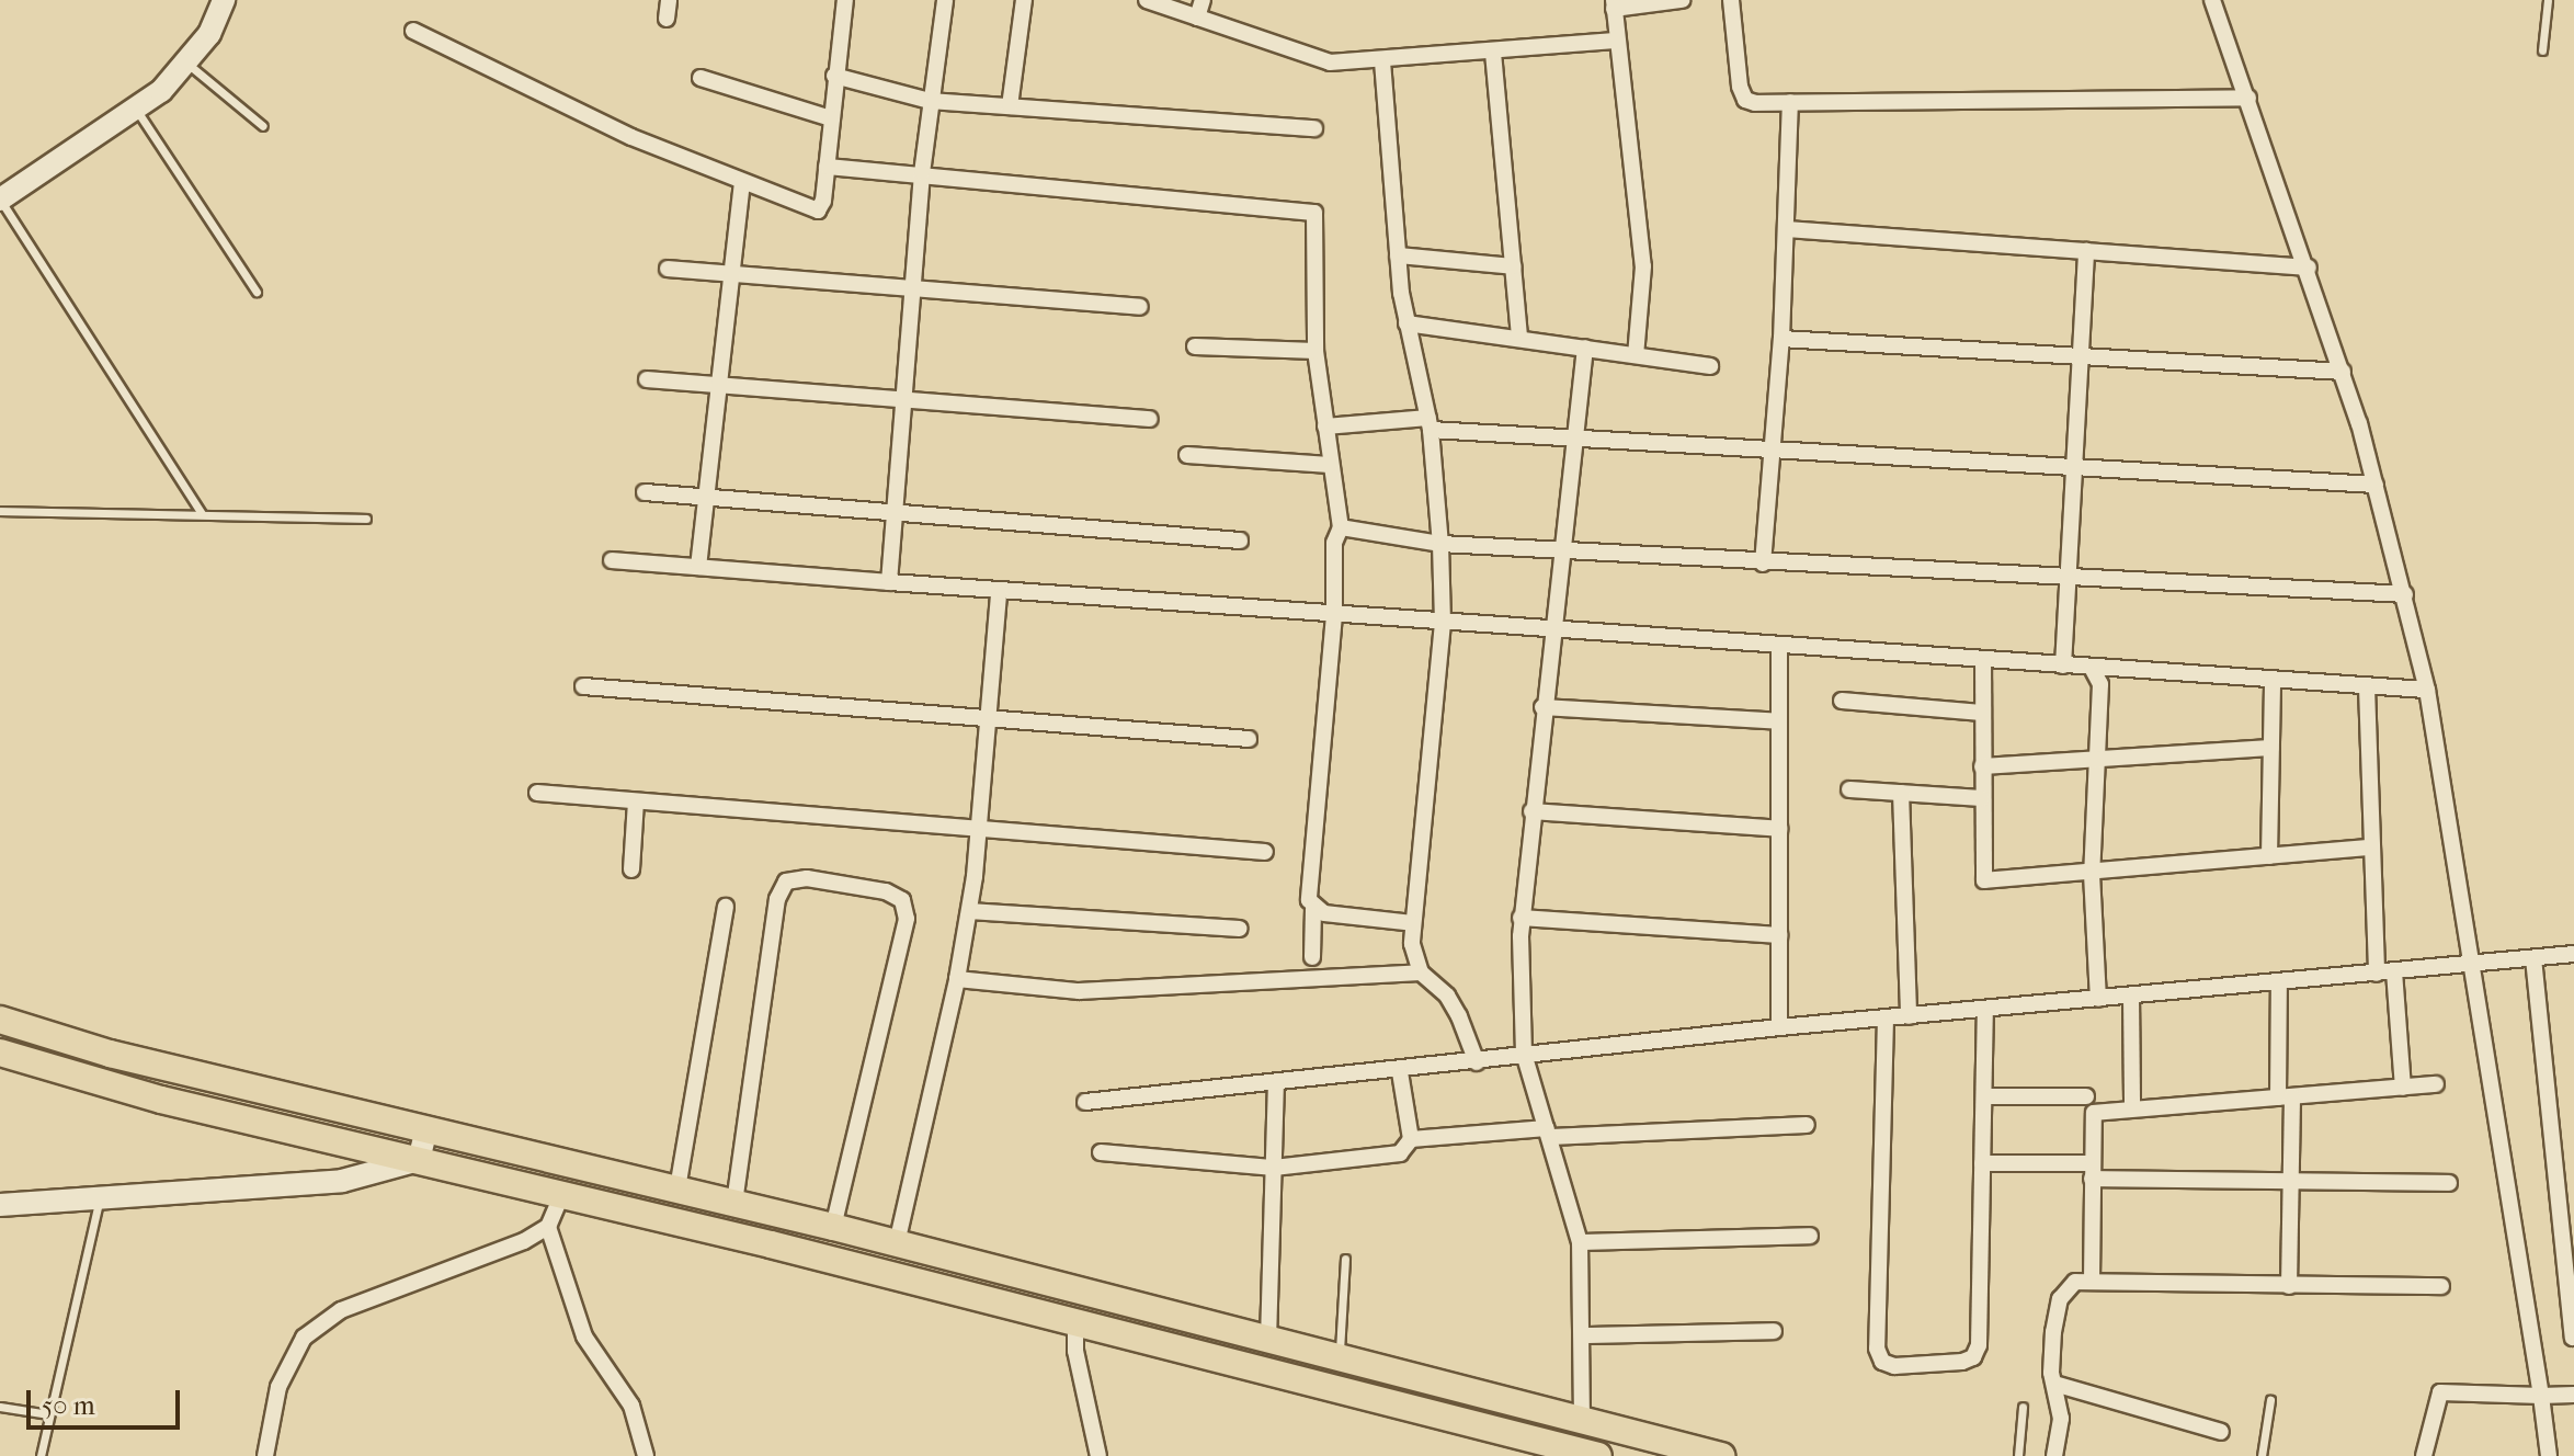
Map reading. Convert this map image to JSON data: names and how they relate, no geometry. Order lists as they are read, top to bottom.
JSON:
{
  "scale_bar": "50 m"
}
